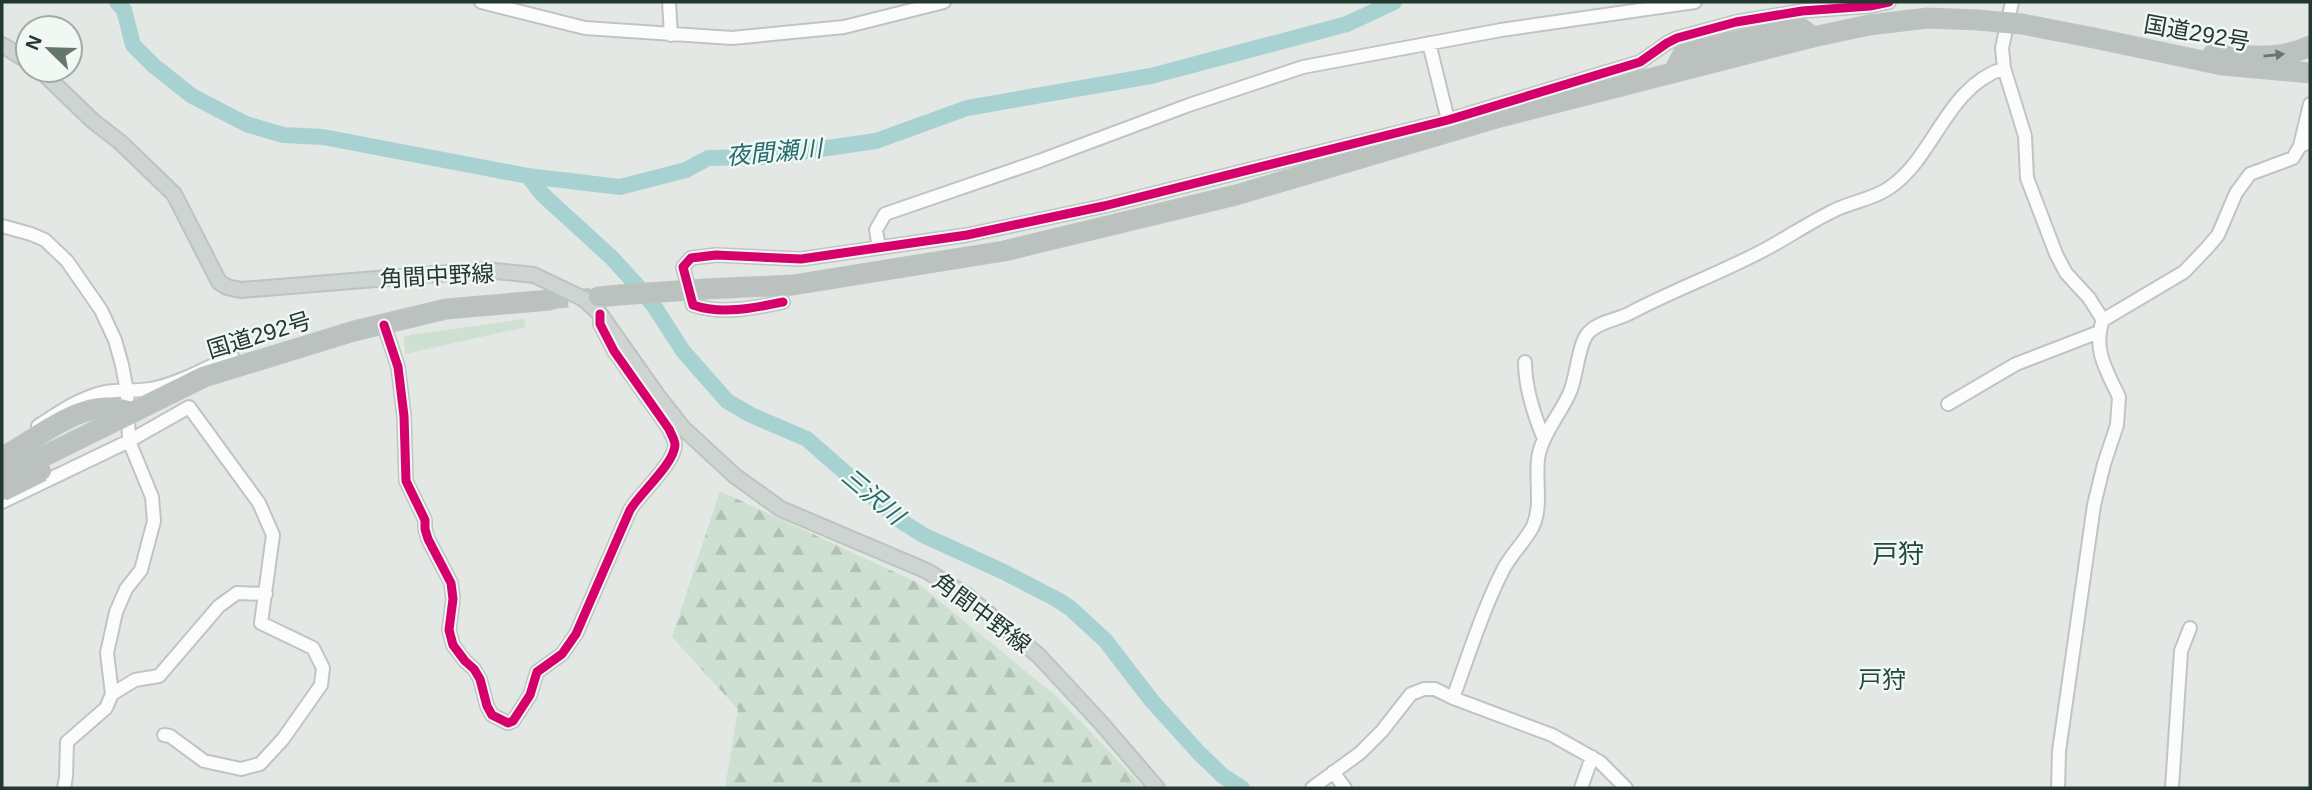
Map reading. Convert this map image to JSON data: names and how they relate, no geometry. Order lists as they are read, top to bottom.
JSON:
{
  "streets": {
    "highway": ["国道292号"],
    "main road": ["角間中野線"]
  },
  "crossings": [
    ["国道292号", "角間中野線"]
  ],
  "districts": ["戸狩", "戸狩"],
  "water": ["夜間瀬川", "三沢川"],
  "north": "top left"
}
